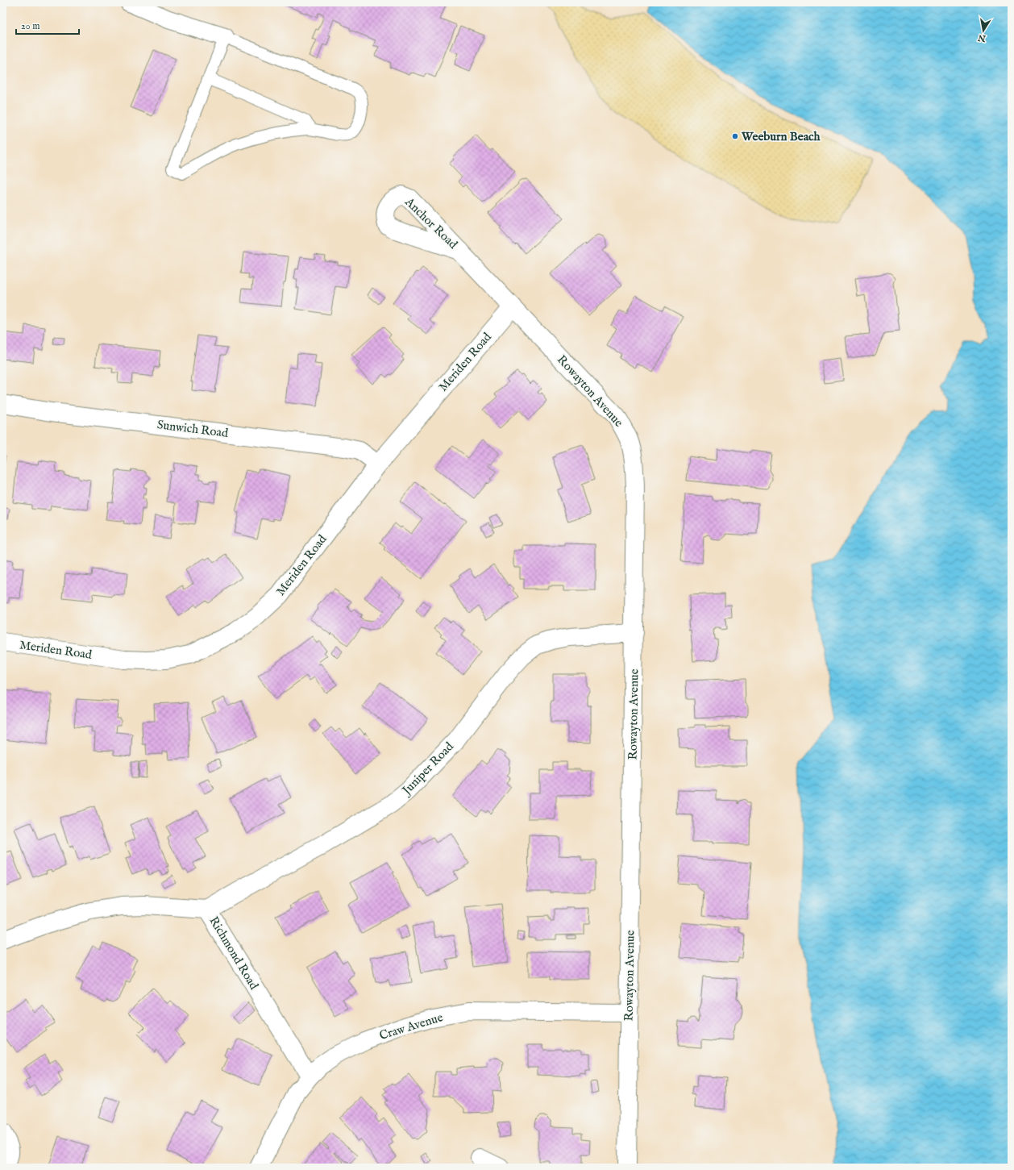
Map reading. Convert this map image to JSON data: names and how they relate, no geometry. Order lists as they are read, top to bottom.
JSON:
{
  "streets": {
    "street": [
      "Anchor Road",
      "Meriden Road",
      "Rowayton Avenue",
      "Sunwich Road",
      "Juniper Road",
      "Richmond Road",
      "Craw Avenue"
    ]
  },
  "crossings": [
    ["Anchor Road", "Meriden Road"],
    ["Anchor Road", "Rowayton Avenue"],
    ["Meriden Road", "Rowayton Avenue"],
    ["Meriden Road", "Sunwich Road"],
    ["Rowayton Avenue", "Juniper Road"],
    ["Rowayton Avenue", "Craw Avenue"],
    ["Juniper Road", "Richmond Road"],
    ["Richmond Road", "Craw Avenue"]
  ],
  "places": ["Weeburn Beach"],
  "scale_bar": "20 m",
  "north": "bottom"
}
